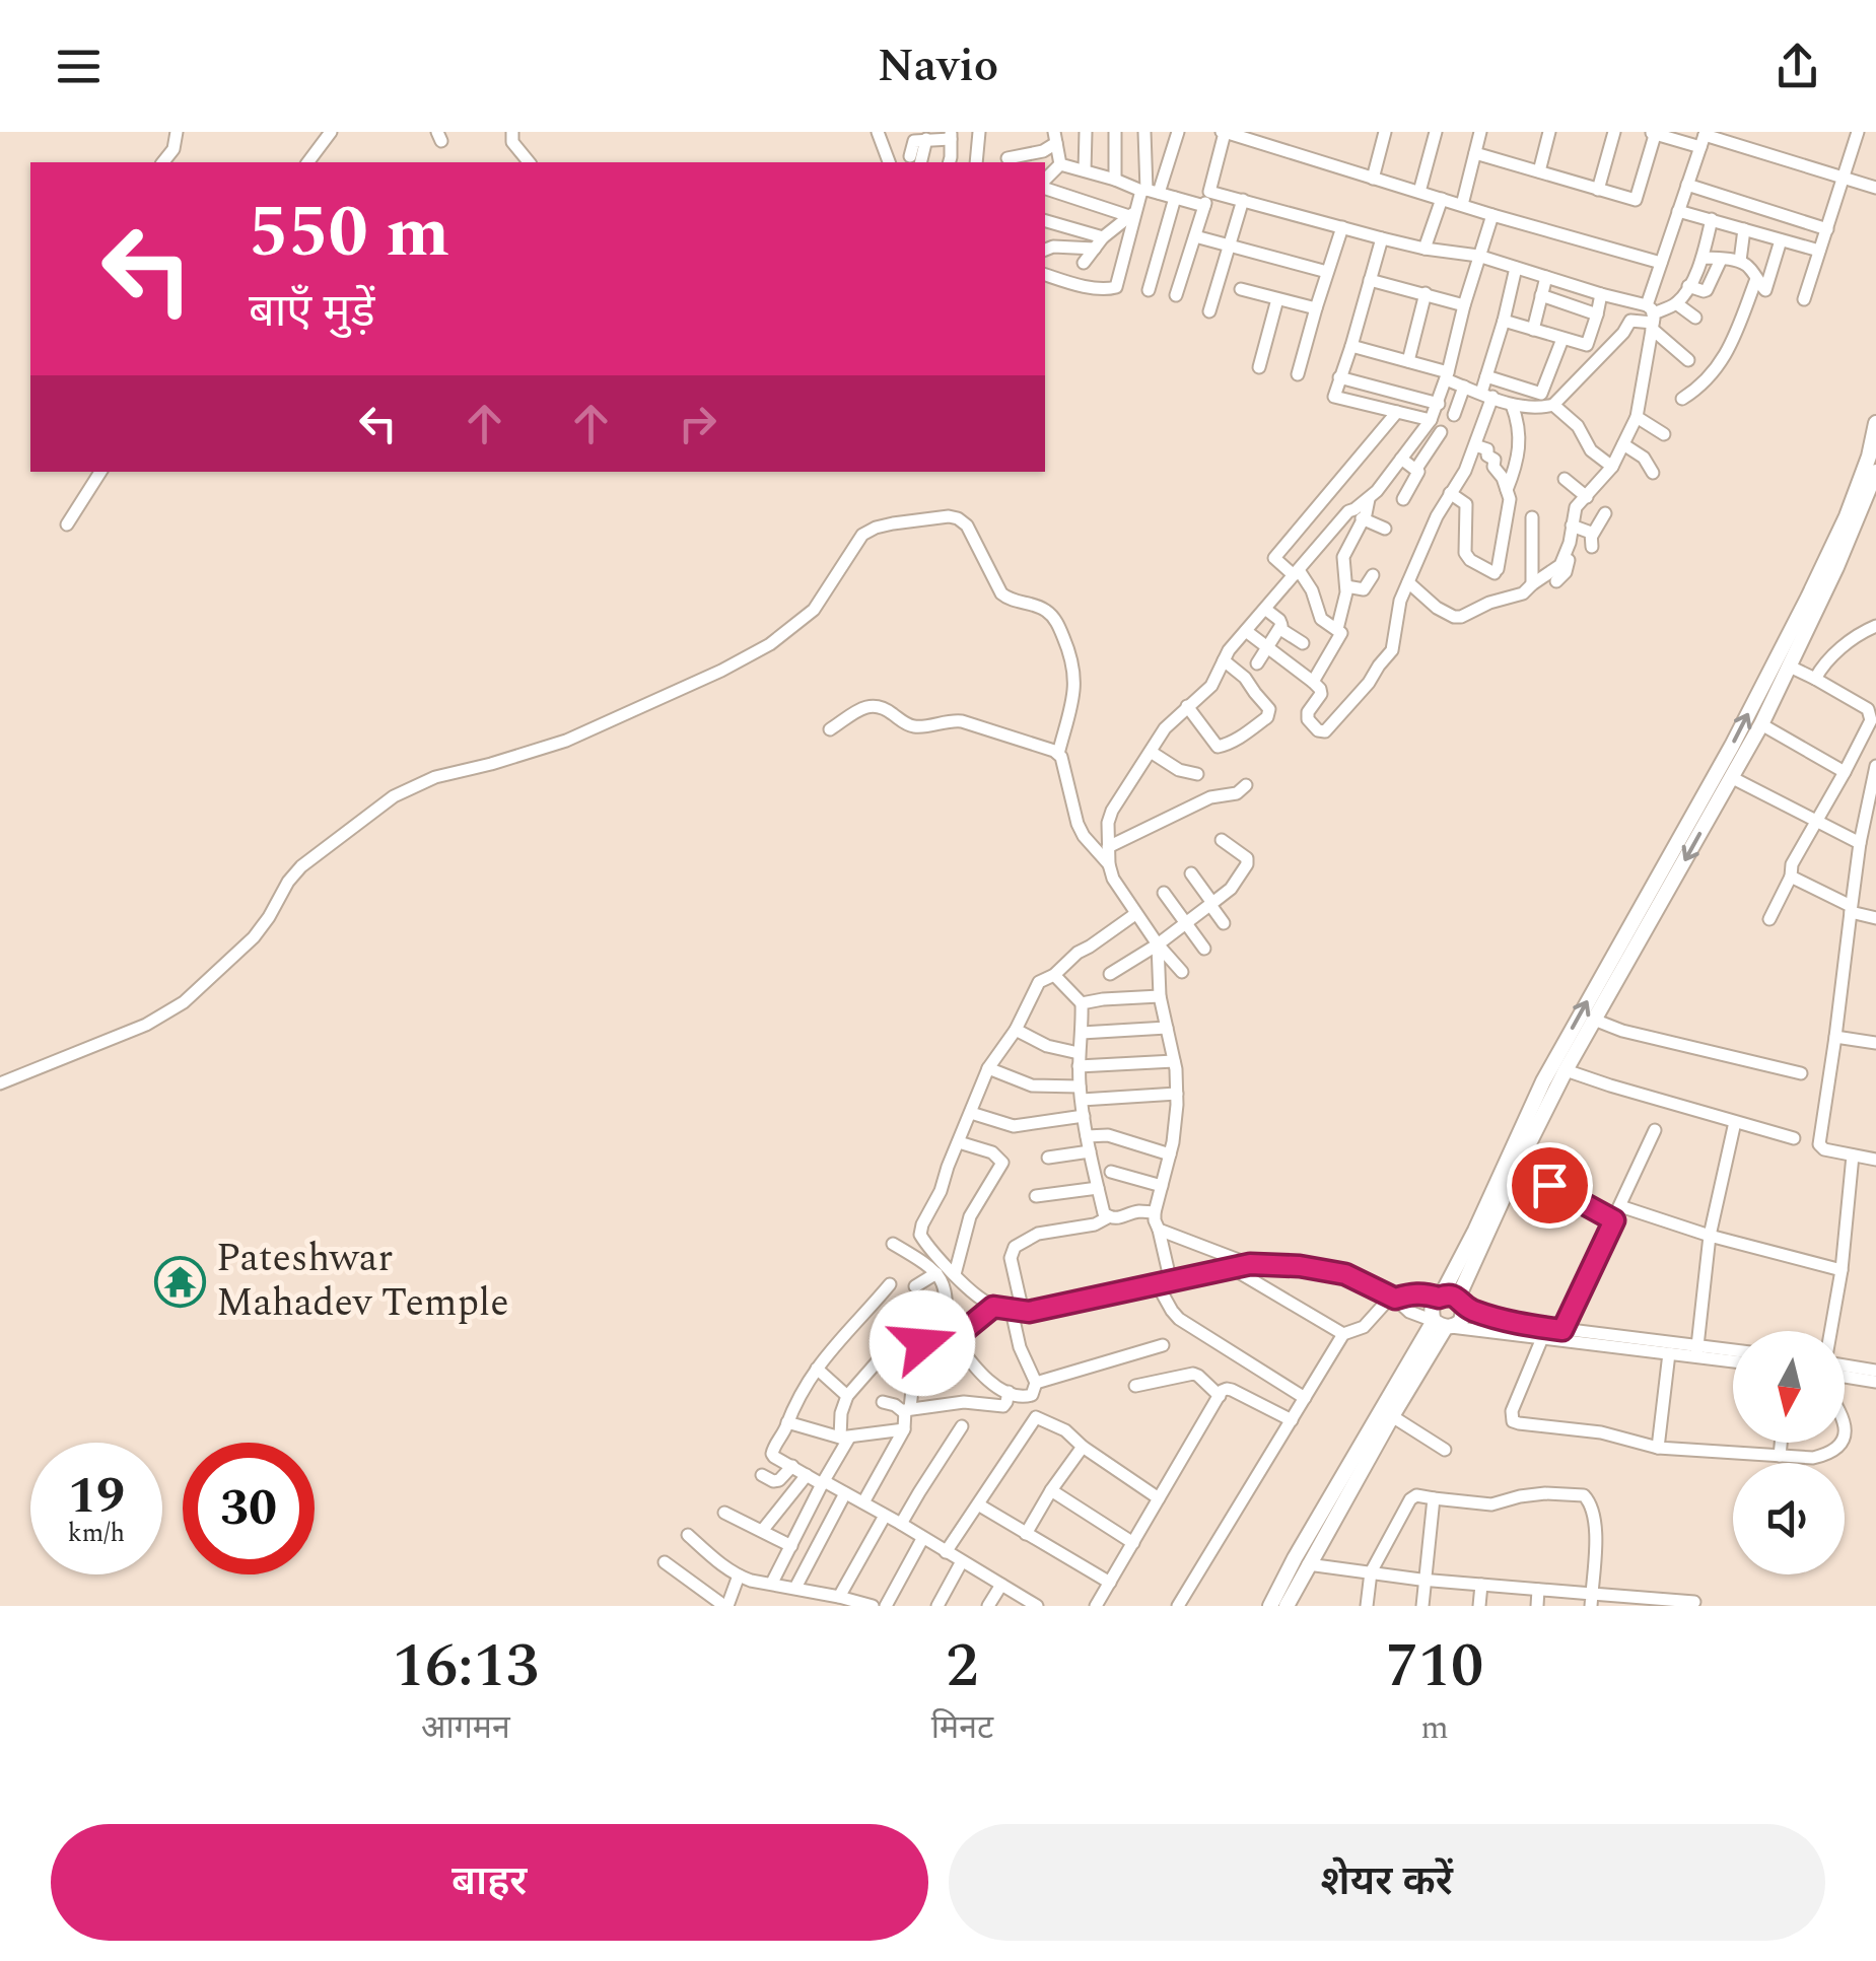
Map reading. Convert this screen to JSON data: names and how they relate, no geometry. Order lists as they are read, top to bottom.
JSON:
{
  "places": {
    "temple": ["Pateshwar Mahadev Temple"]
  },
  "north": "bottom",
  "page": {
    "header": "Navio",
    "turn": ["550 m", "बाएँ मुड़ें"],
    "speed": "19 km/h",
    "limit": "30",
    "eta": [
      "16:13",
      "आगमन",
      "2",
      "मिनट",
      "710",
      "m"
    ],
    "buttons": ["बाहर", "शेयर करें"]
  }
}
